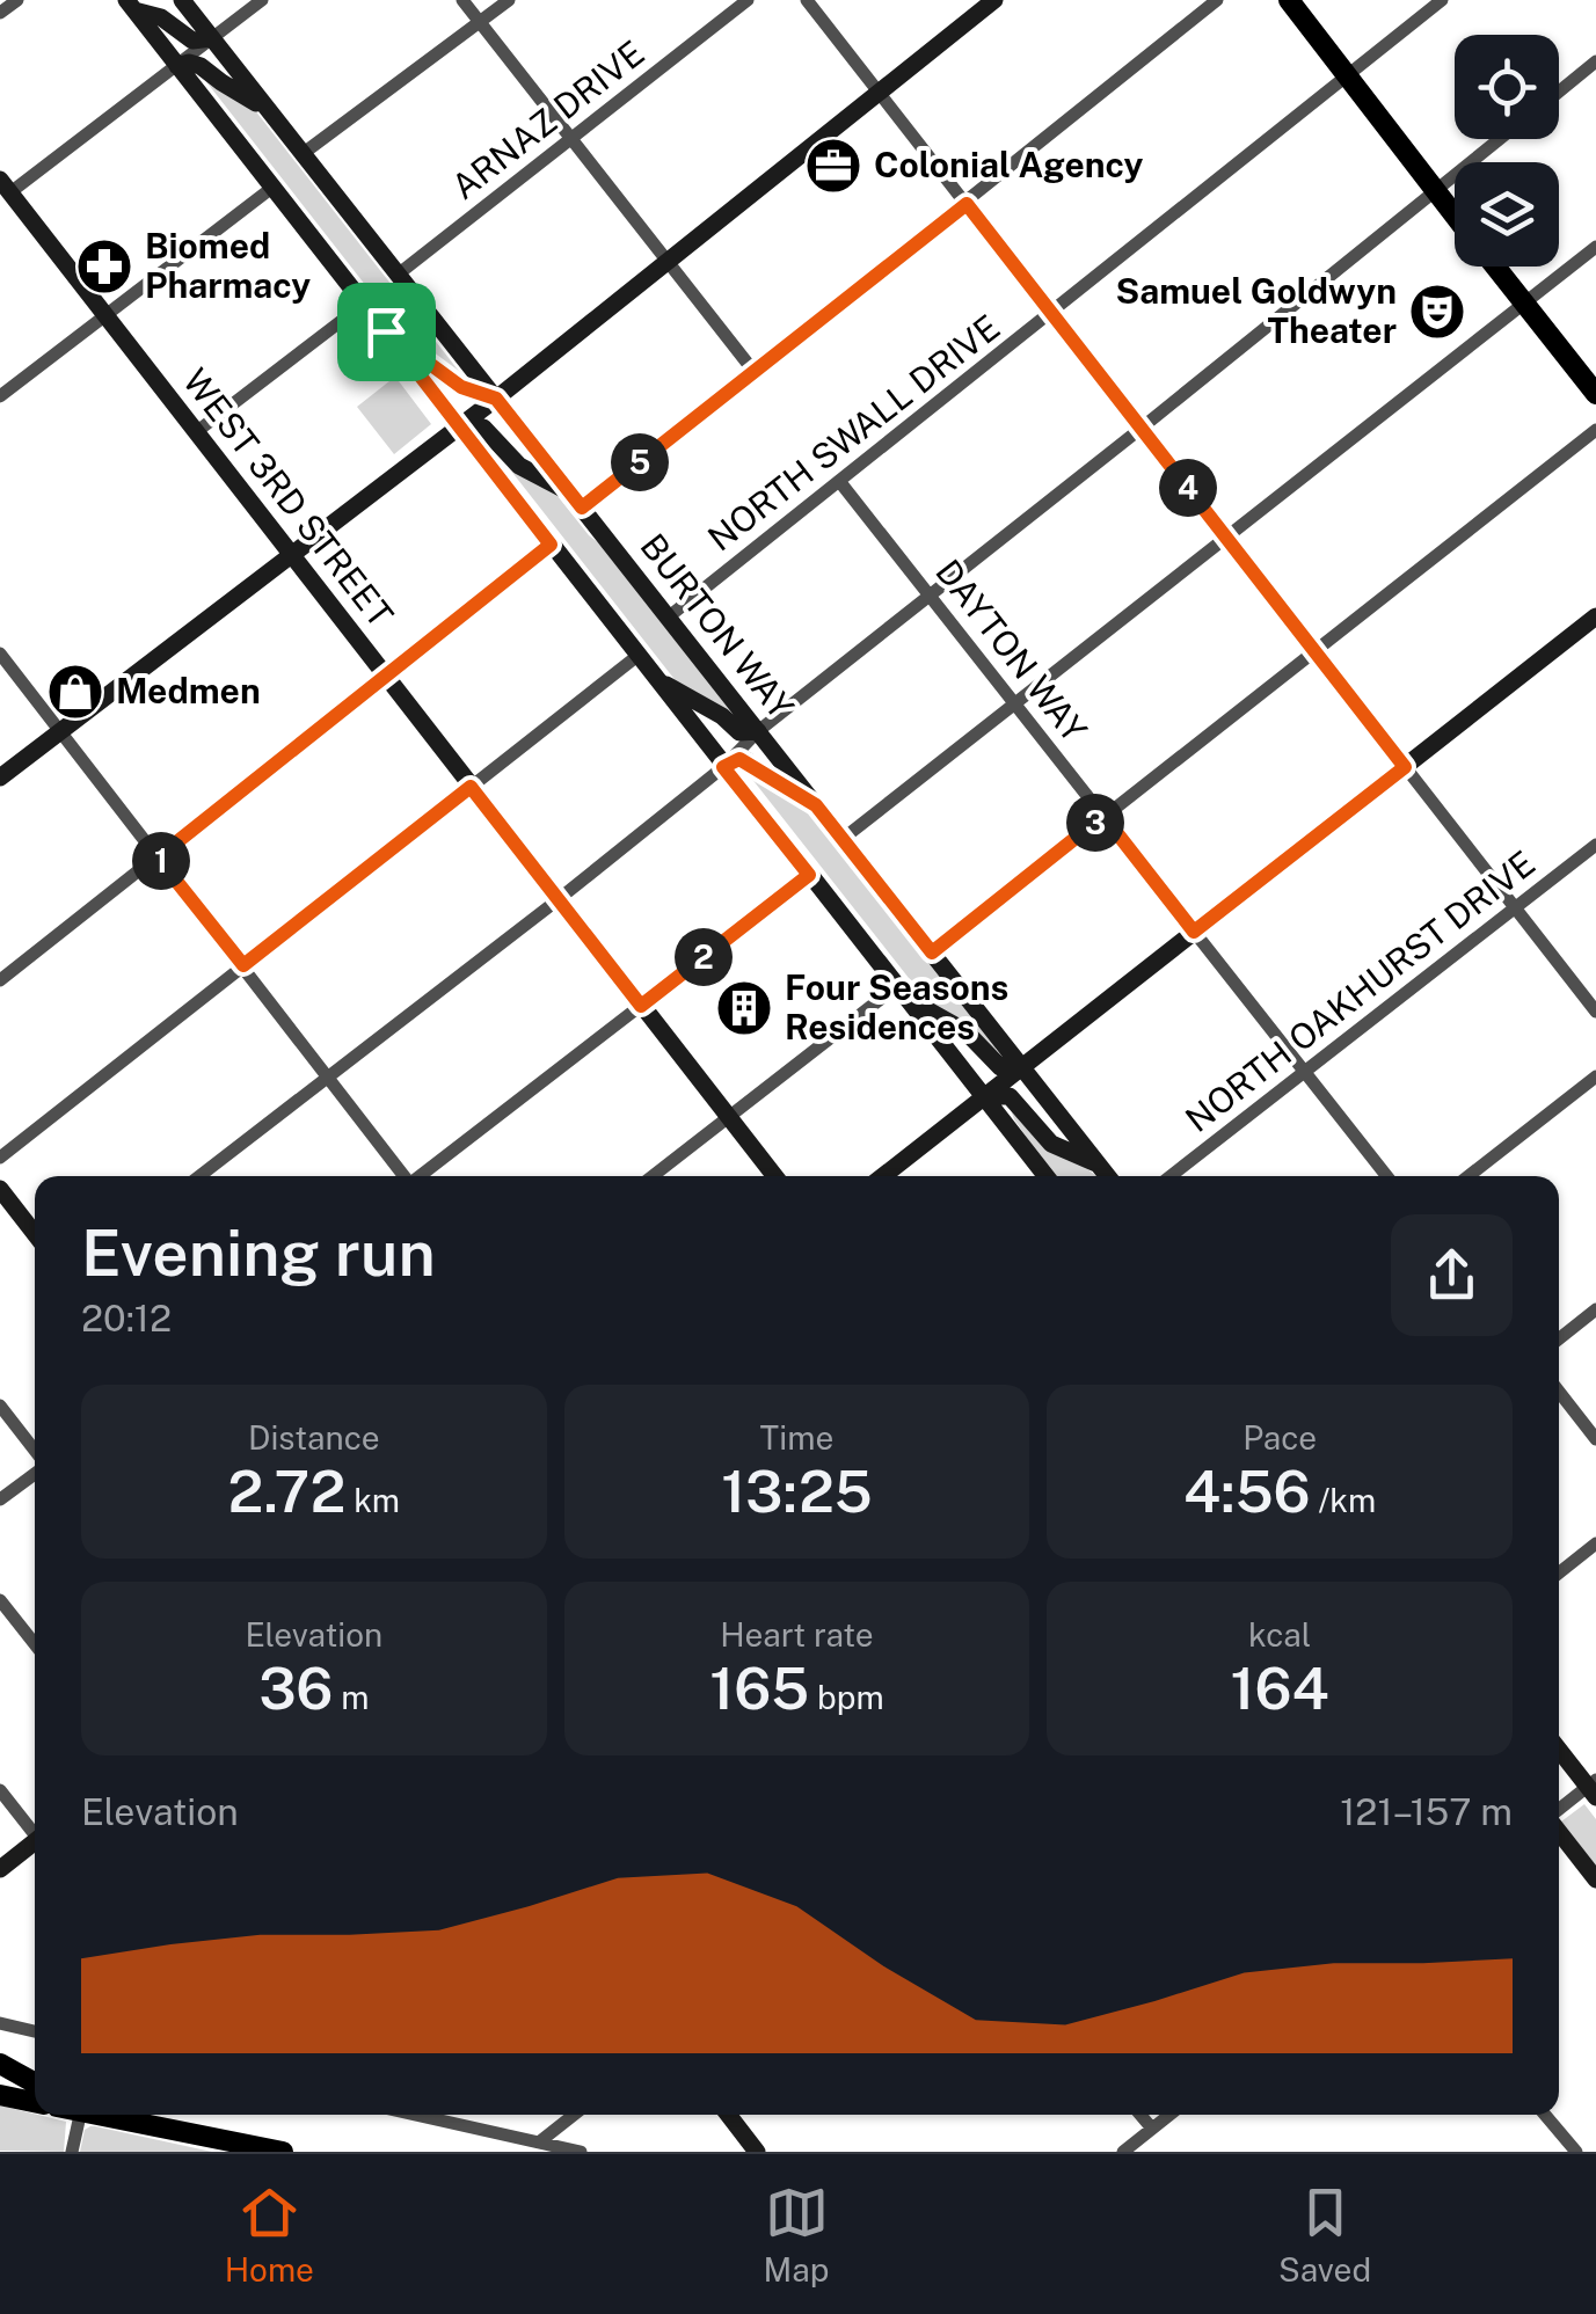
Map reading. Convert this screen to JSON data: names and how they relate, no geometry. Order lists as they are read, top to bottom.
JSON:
{
  "streets": {
    "main road": ["WEST 3RD STREET", "BURTON WAY"],
    "street": [
      "ARNAZ DRIVE",
      "NORTH SWALL DRIVE",
      "DAYTON WAY",
      "NORTH OAKHURST DRIVE"
    ]
  },
  "crossings": [
    ["ARNAZ DRIVE", "BURTON WAY"],
    ["NORTH SWALL DRIVE", "BURTON WAY"],
    ["NORTH SWALL DRIVE", "DAYTON WAY"],
    ["DAYTON WAY", "NORTH OAKHURST DRIVE"]
  ],
  "places": {
    "office": ["Colonial Agency"],
    "pharmacy": ["Biomed Pharmacy"],
    "theatre": ["Samuel Goldwyn Theater"],
    "shop": ["Medmen"],
    "building": ["Four Seasons Residences"]
  },
  "page": {
    "pins": [
      "5",
      "4",
      "3",
      "1",
      "2"
    ],
    "heading": ["Evening run", "20:12"],
    "stats": [
      ["Distance", "2.72 km"],
      ["Time", "13:25"],
      ["Pace", "4:56 /km"],
      ["Elevation", "36 m"],
      ["Heart rate", "165 bpm"],
      ["kcal", "164"]
    ],
    "chart": ["Elevation", "121–157 m"],
    "tabs": ["Home", "Map", "Saved"]
  }
}
